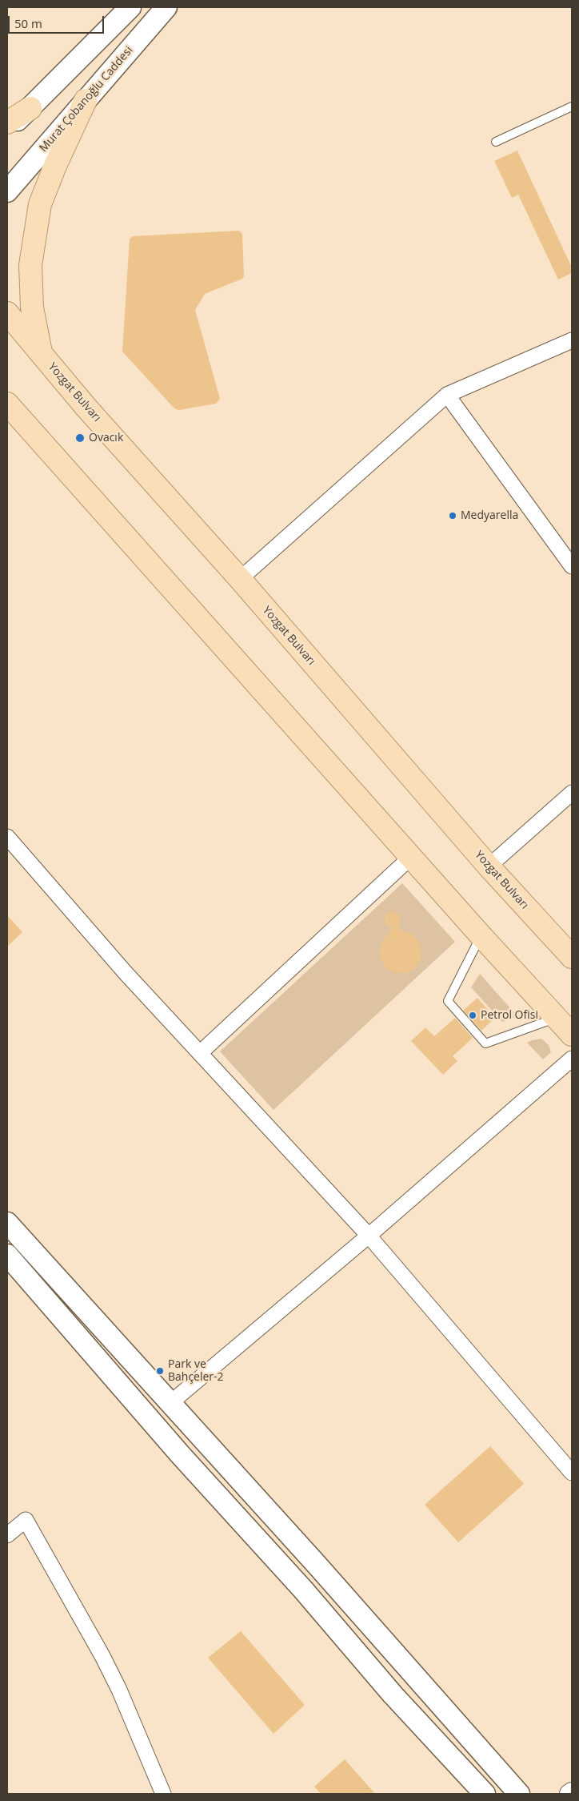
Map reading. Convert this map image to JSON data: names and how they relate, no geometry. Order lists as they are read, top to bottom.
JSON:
{
  "streets": {
    "main road": ["Murat Çobanoğlu Caddesi", "Yozgat Bulvarı"]
  },
  "places": [
    "Ovacık",
    "Medyarella",
    "Petrol Ofisi",
    "Park ve Bahçeler-2"
  ],
  "scale_bar": "50 m"
}
